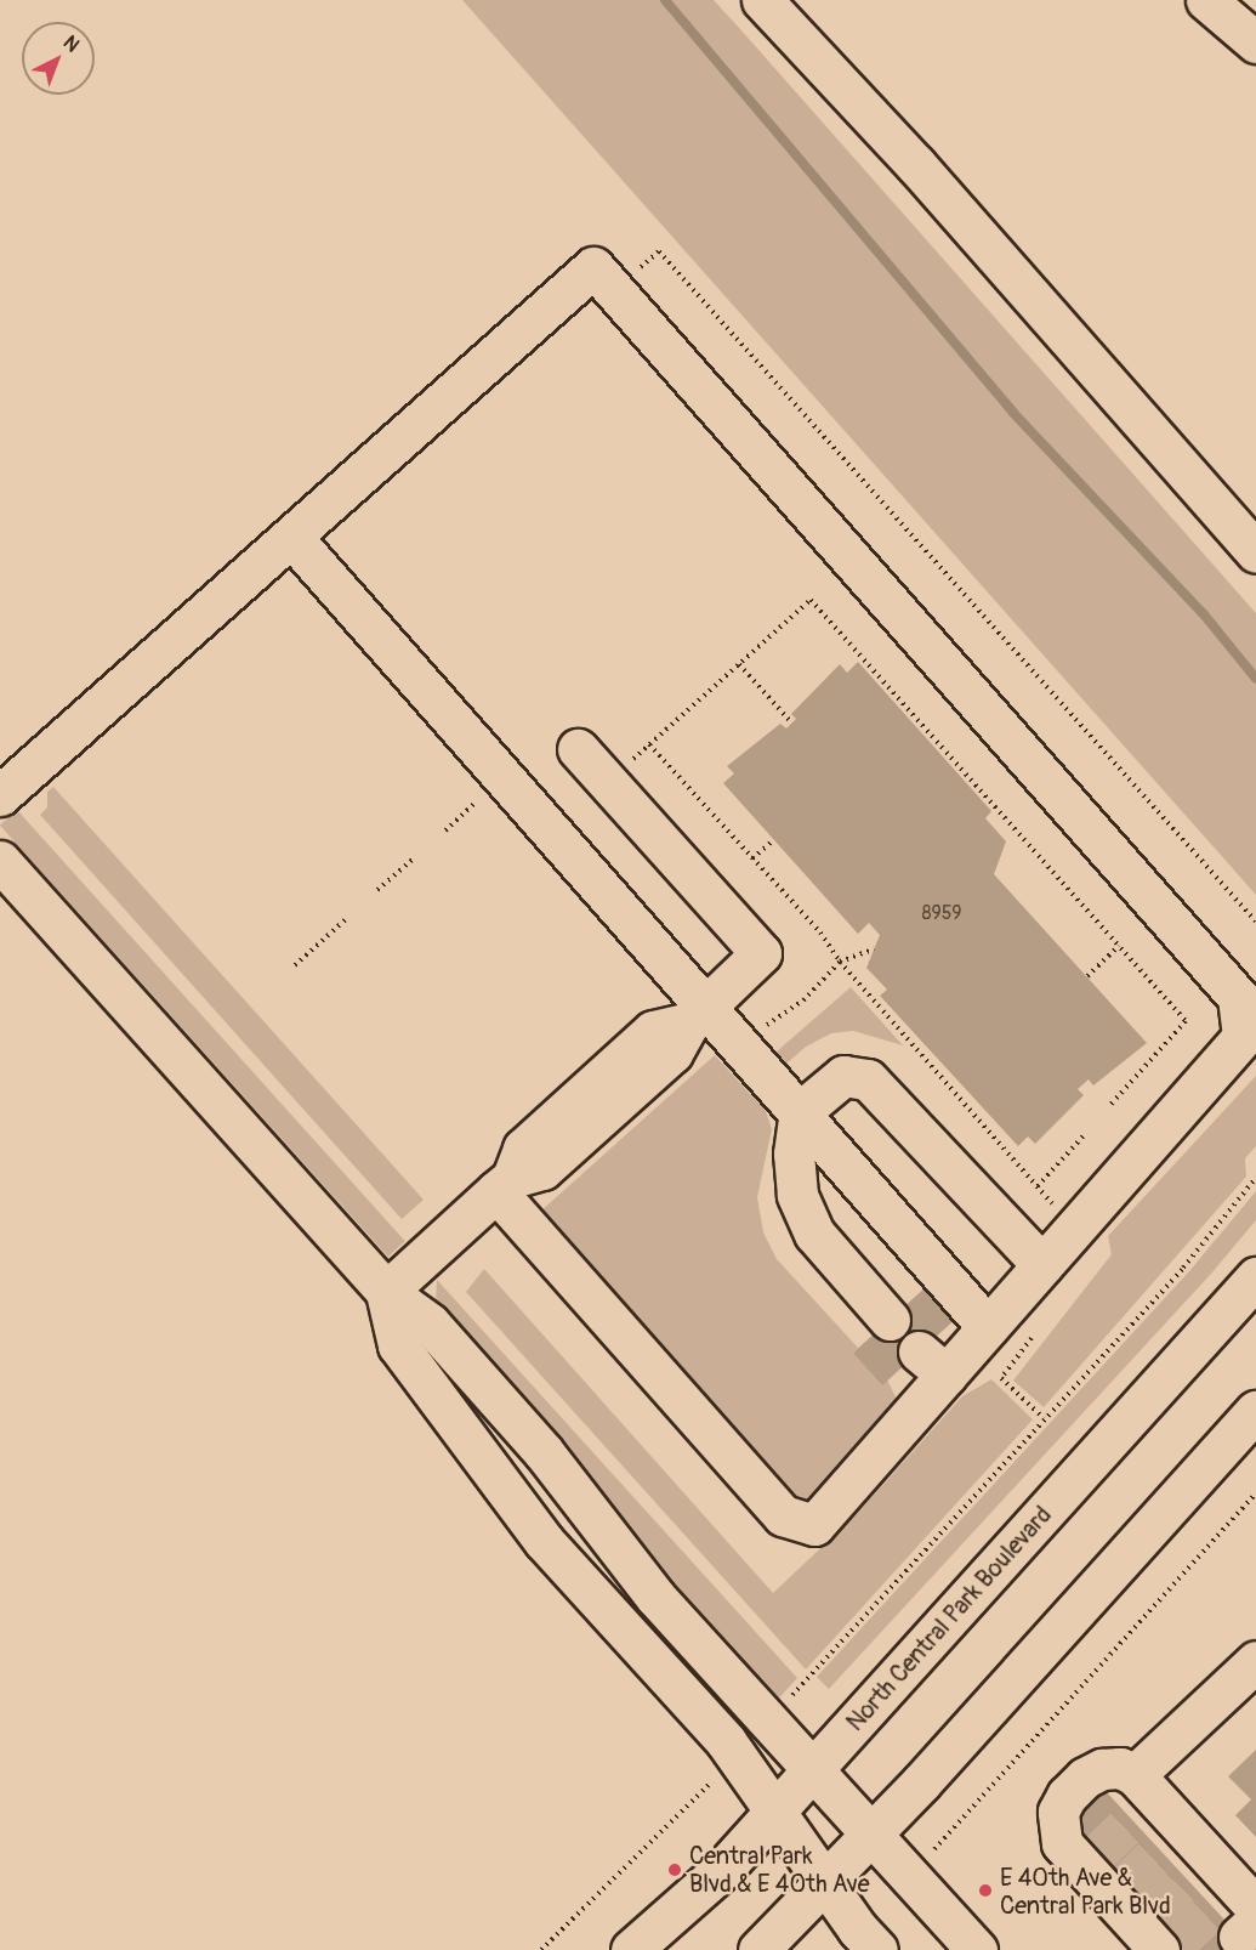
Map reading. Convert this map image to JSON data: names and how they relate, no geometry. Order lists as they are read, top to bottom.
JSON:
{
  "streets": {
    "main road": ["North Central Park Boulevard"]
  },
  "places": ["Central Park Blvd & E 40th Ave", "E 40th Ave & Central Park Blvd"],
  "house_numbers": ["8959"],
  "north": "top right"
}
